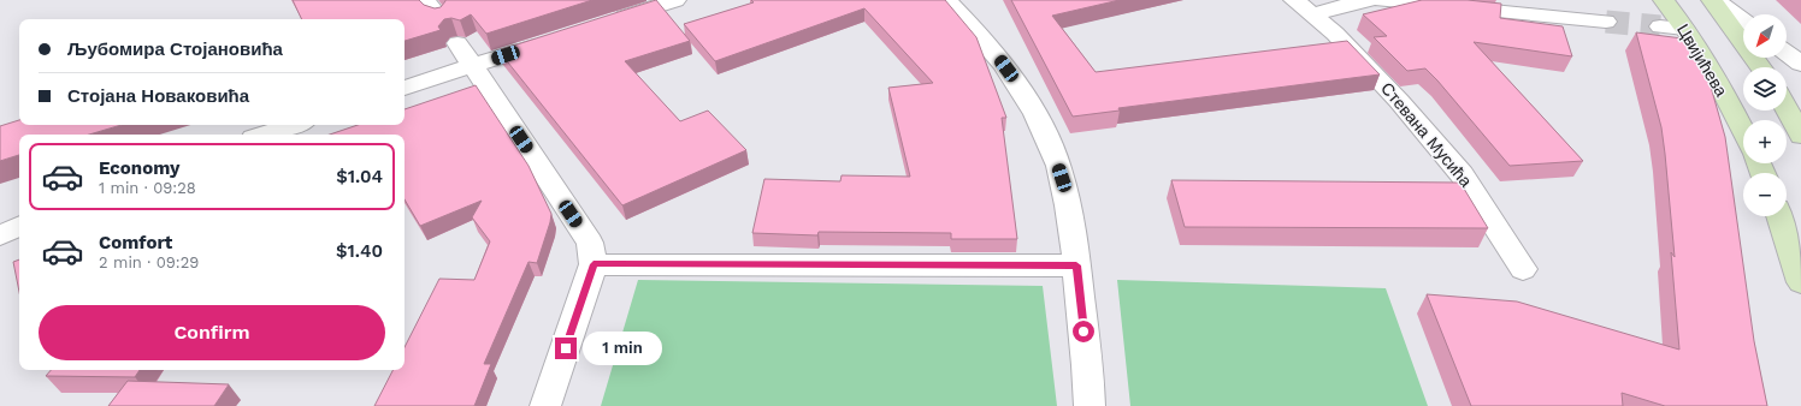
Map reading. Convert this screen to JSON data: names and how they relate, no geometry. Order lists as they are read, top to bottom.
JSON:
{
  "streets": {
    "main road": ["Цвијићева"],
    "street": ["Стевана Мусића"]
  },
  "north": "bottom left",
  "page": {
    "map_buttons": ["+", "−"],
    "banner": ["Љубомира Стојановића", "Стојана Новаковића"],
    "list": [
      {
        "name": "Economy",
        "note": "1 min · 09:28",
        "value": "$1.04"
      },
      {
        "name": "Comfort",
        "note": "2 min · 09:29",
        "value": "$1.40"
      }
    ],
    "buttons": "Confirm",
    "bubble": "1 min"
  }
}
